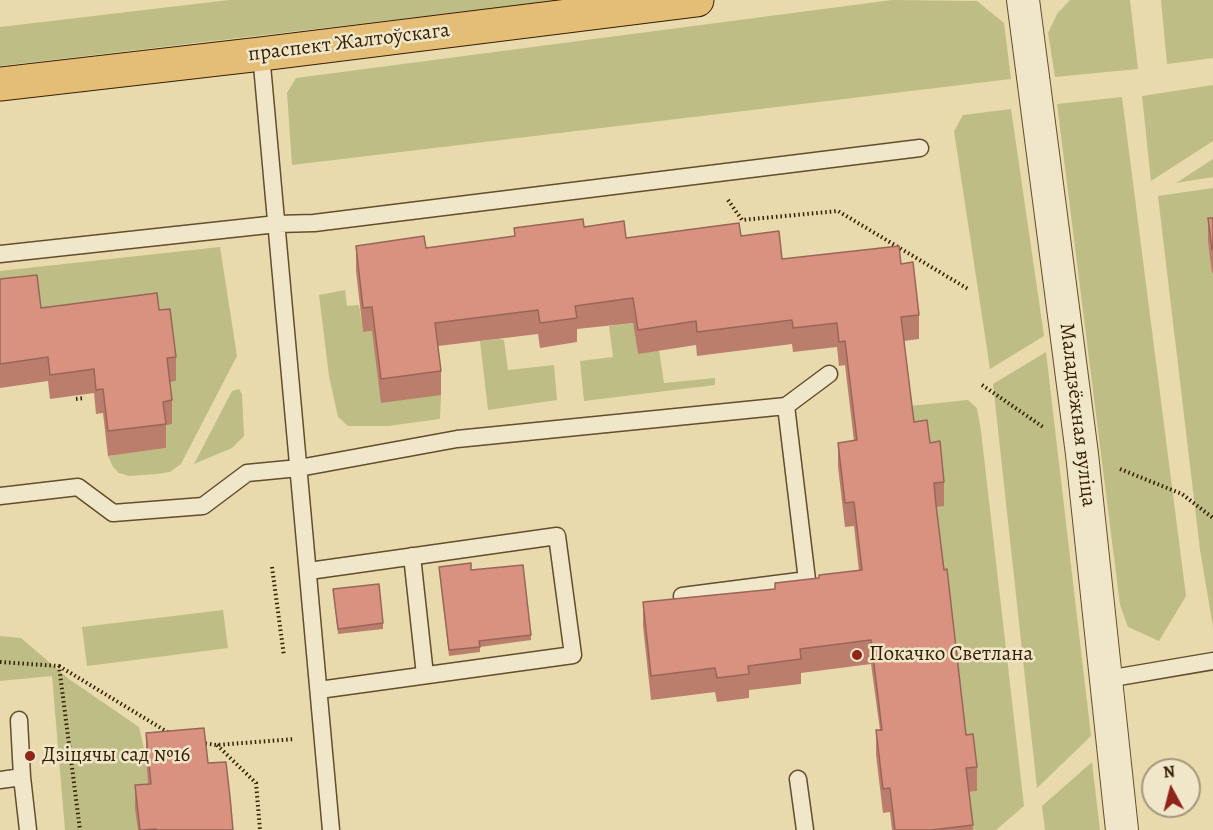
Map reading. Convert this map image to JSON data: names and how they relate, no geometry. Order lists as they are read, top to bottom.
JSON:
{
  "streets": {
    "main road": ["праспект Жалтоўскага"],
    "street": ["Маладзёжная вуліца"]
  },
  "places": ["Покачко Светлана", "Дзіцячы сад №16"],
  "north": "top"
}
